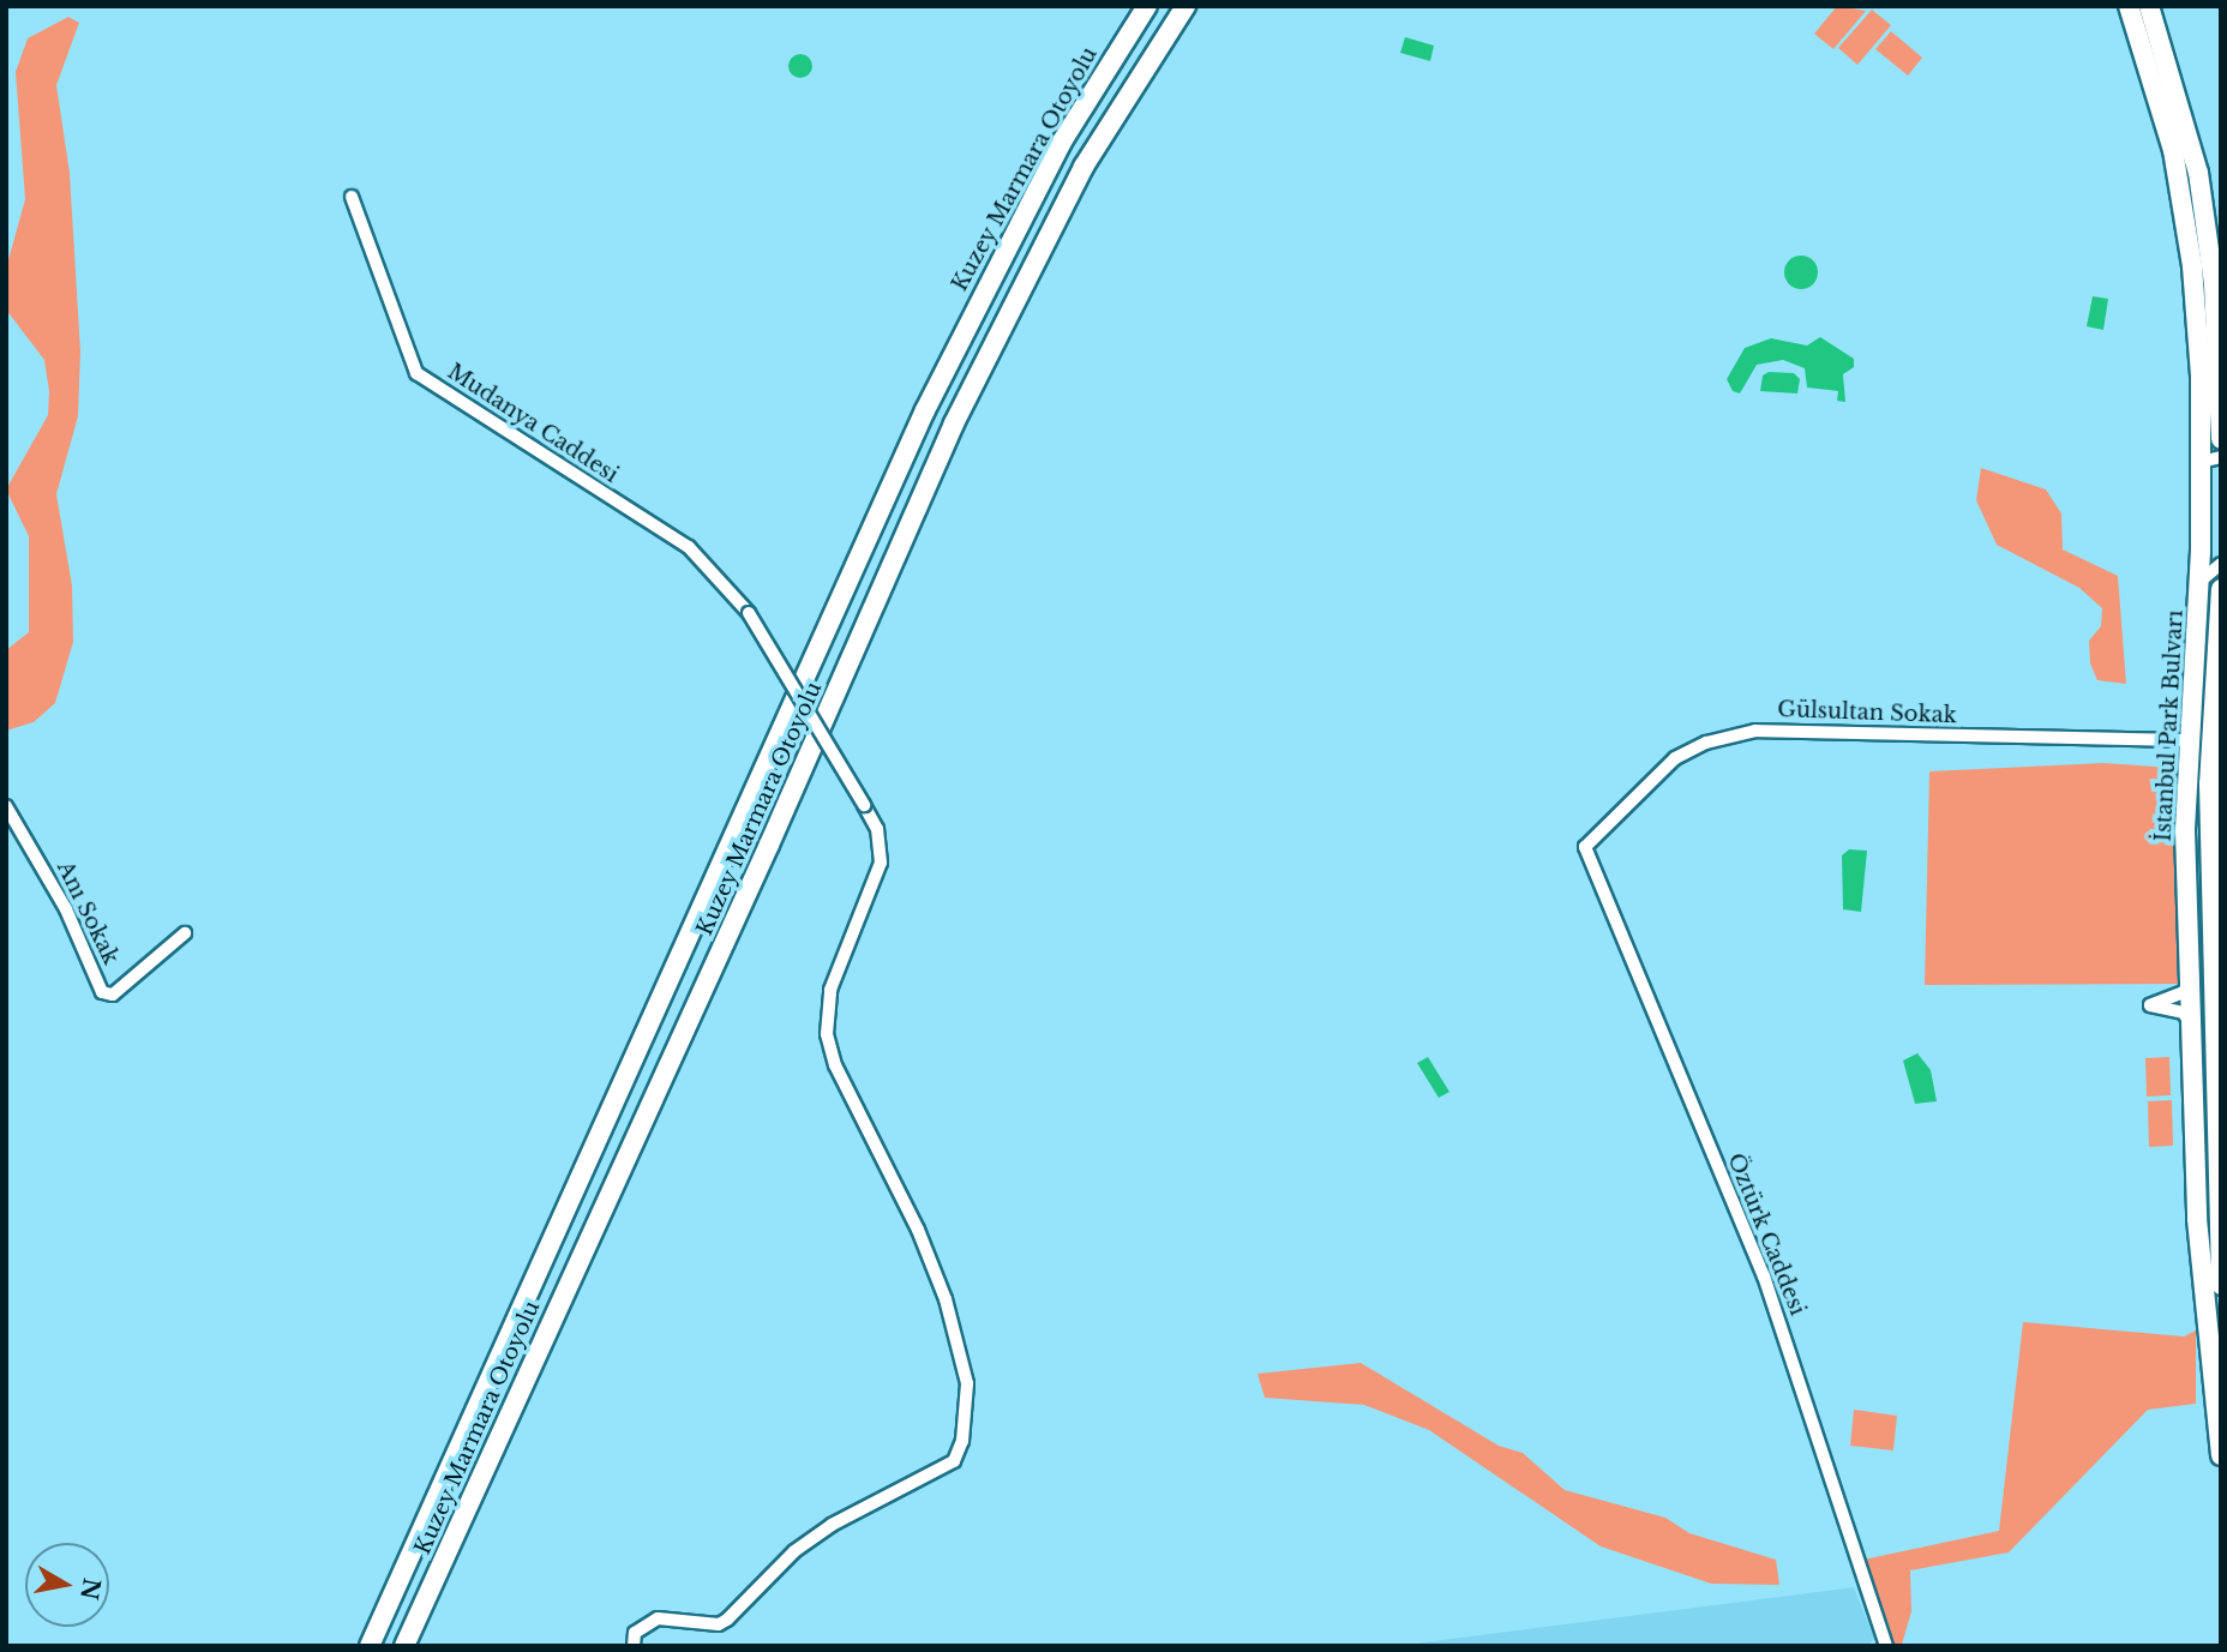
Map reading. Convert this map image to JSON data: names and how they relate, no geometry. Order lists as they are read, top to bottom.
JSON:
{
  "streets": {
    "highway": ["Kuzey Marmara Otoyolu", "İstanbul Park Bulvarı"],
    "street": [
      "Mudanya Caddesi",
      "Gülsultan Sokak",
      "Anı Sokak",
      "Öztürk Caddesi"
    ]
  },
  "crossings": [
    ["Gülsultan Sokak", "İstanbul Park Bulvarı"],
    ["Gülsultan Sokak", "Öztürk Caddesi"]
  ],
  "north": "right"
}
